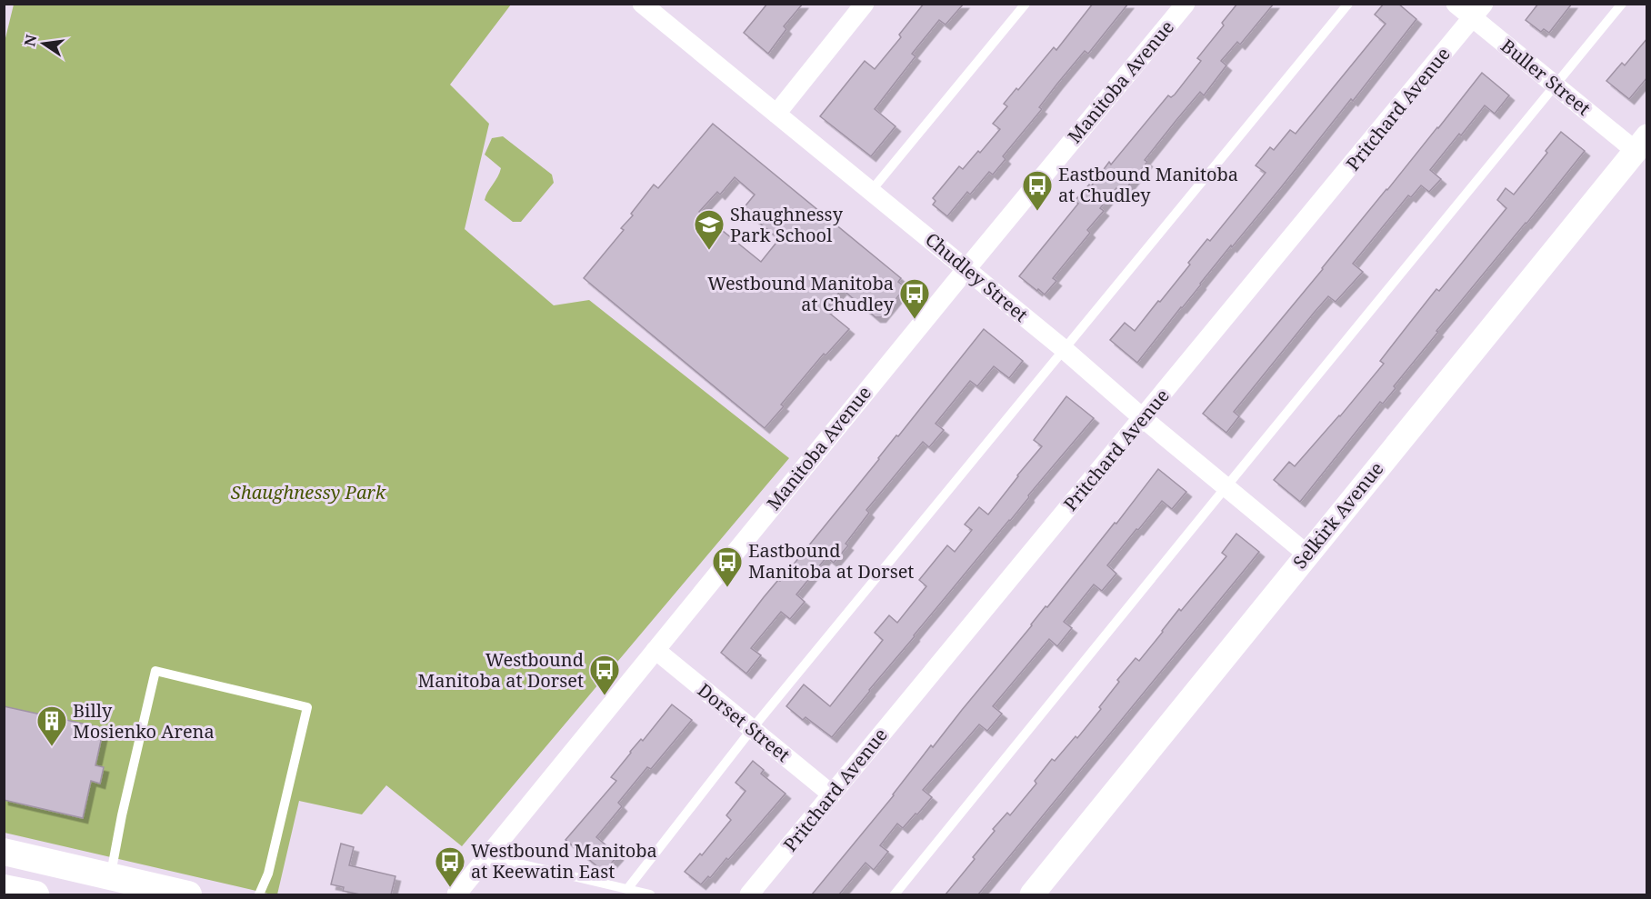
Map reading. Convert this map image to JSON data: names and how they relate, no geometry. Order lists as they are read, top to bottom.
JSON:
{
  "streets": {
    "street": [
      "Buller Street",
      "Manitoba Avenue",
      "Pritchard Avenue",
      "Chudley Street",
      "Selkirk Avenue",
      "Dorset Street"
    ]
  },
  "crossings": [
    ["Buller Street", "Pritchard Avenue"],
    ["Buller Street", "Selkirk Avenue"],
    ["Manitoba Avenue", "Chudley Street"],
    ["Manitoba Avenue", "Dorset Street"],
    ["Pritchard Avenue", "Chudley Street"],
    ["Pritchard Avenue", "Dorset Street"],
    ["Chudley Street", "Selkirk Avenue"]
  ],
  "parks": ["Shaughnessy Park"],
  "places": {
    "bus stop": [
      "Eastbound Manitoba at Chudley",
      "Westbound Manitoba at Chudley",
      "Eastbound Manitoba at Dorset",
      "Westbound Manitoba at Dorset",
      "Westbound Manitoba at Keewatin East"
    ],
    "school or university": ["Shaughnessy Park School"],
    "building": ["Billy Mosienko Arena"]
  },
  "north": "left"
}
